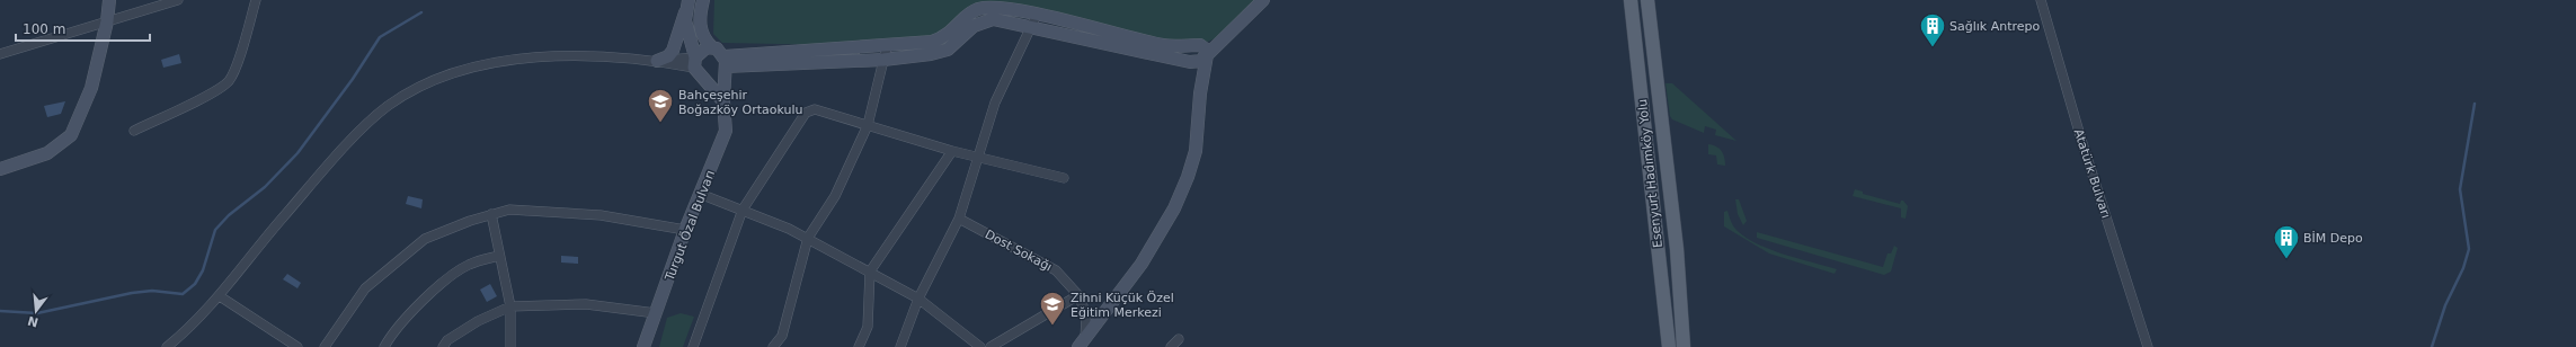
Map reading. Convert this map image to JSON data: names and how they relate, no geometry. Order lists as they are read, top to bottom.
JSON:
{
  "streets": {
    "main road": ["Esenyurt Hadımköy Yolu"],
    "street": ["Atatürk Bulvarı", "Turgut Özal Bulvarı", "Dost Sokağı"]
  },
  "places": {
    "building": ["Sağlık Antrepo", "BİM Depo"],
    "school or university": ["Bahçeşehir Boğazköy Ortaokulu", "Zihni Küçük Özel Eğitim Merkezi"]
  },
  "scale_bar": "100 m",
  "north": "bottom"
}
